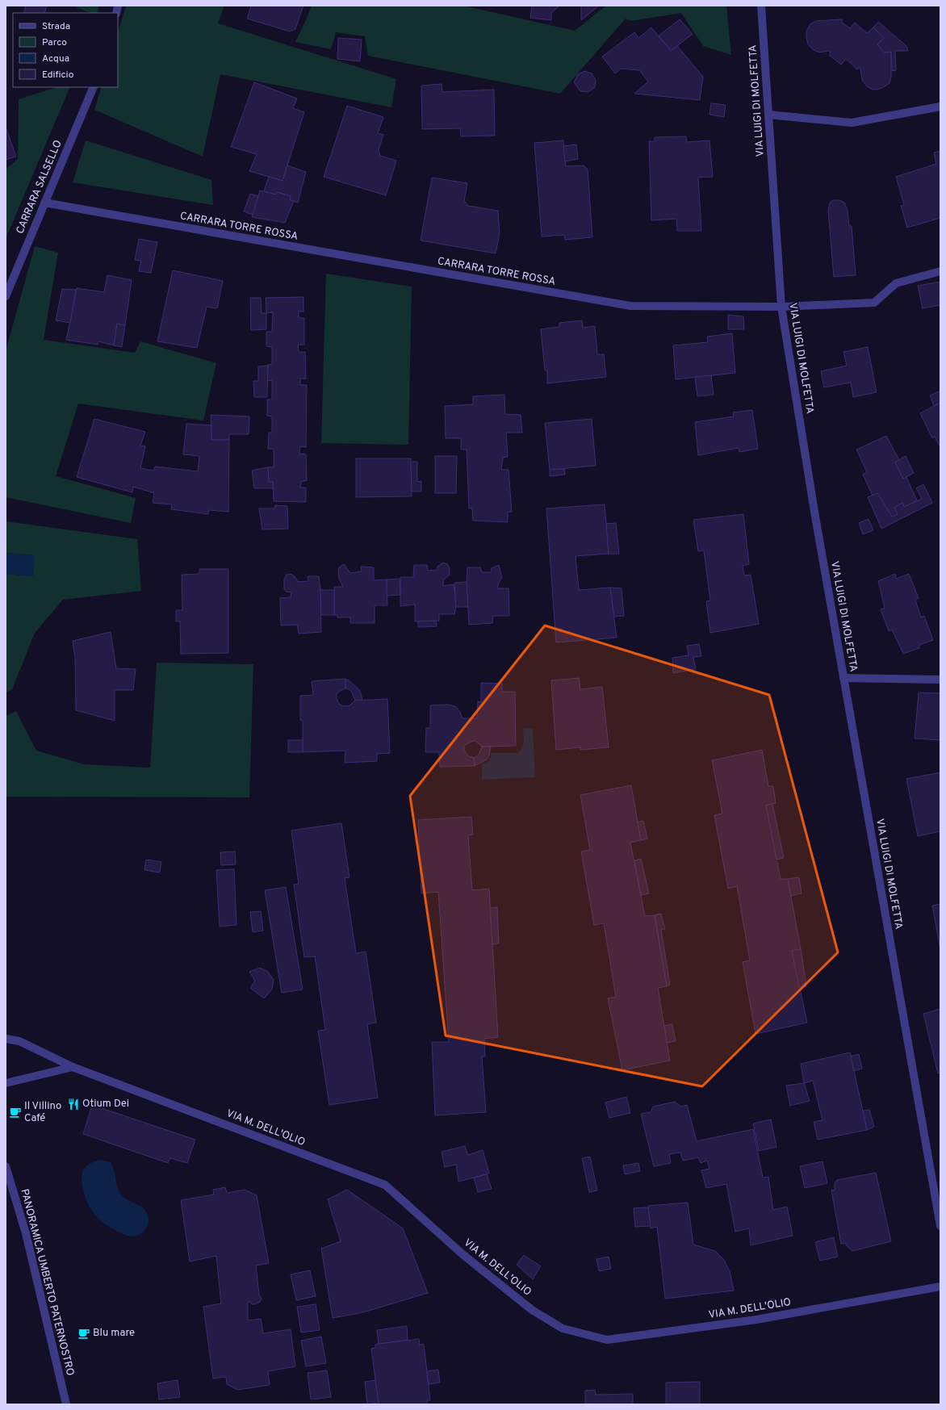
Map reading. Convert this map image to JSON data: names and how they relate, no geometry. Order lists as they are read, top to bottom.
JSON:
{
  "streets": {
    "street": [
      "VIA LUIGI DI MOLFETTA",
      "CARRARA SALSELLO",
      "CARRARA TORRE ROSSA",
      "VIA M. DELL'OLIO",
      "PANORAMICA UMBERTO PATERNOSTRO"
    ]
  },
  "crossings": [
    ["VIA LUIGI DI MOLFETTA", "CARRARA TORRE ROSSA"],
    ["CARRARA SALSELLO", "CARRARA TORRE ROSSA"]
  ],
  "places": {
    "restaurant": ["Otium Dei"],
    "cafe": ["Il Villino Café", "Blu mare"]
  },
  "legend": [
    "Strada",
    "Parco",
    "Acqua",
    "Edificio"
  ]
}
